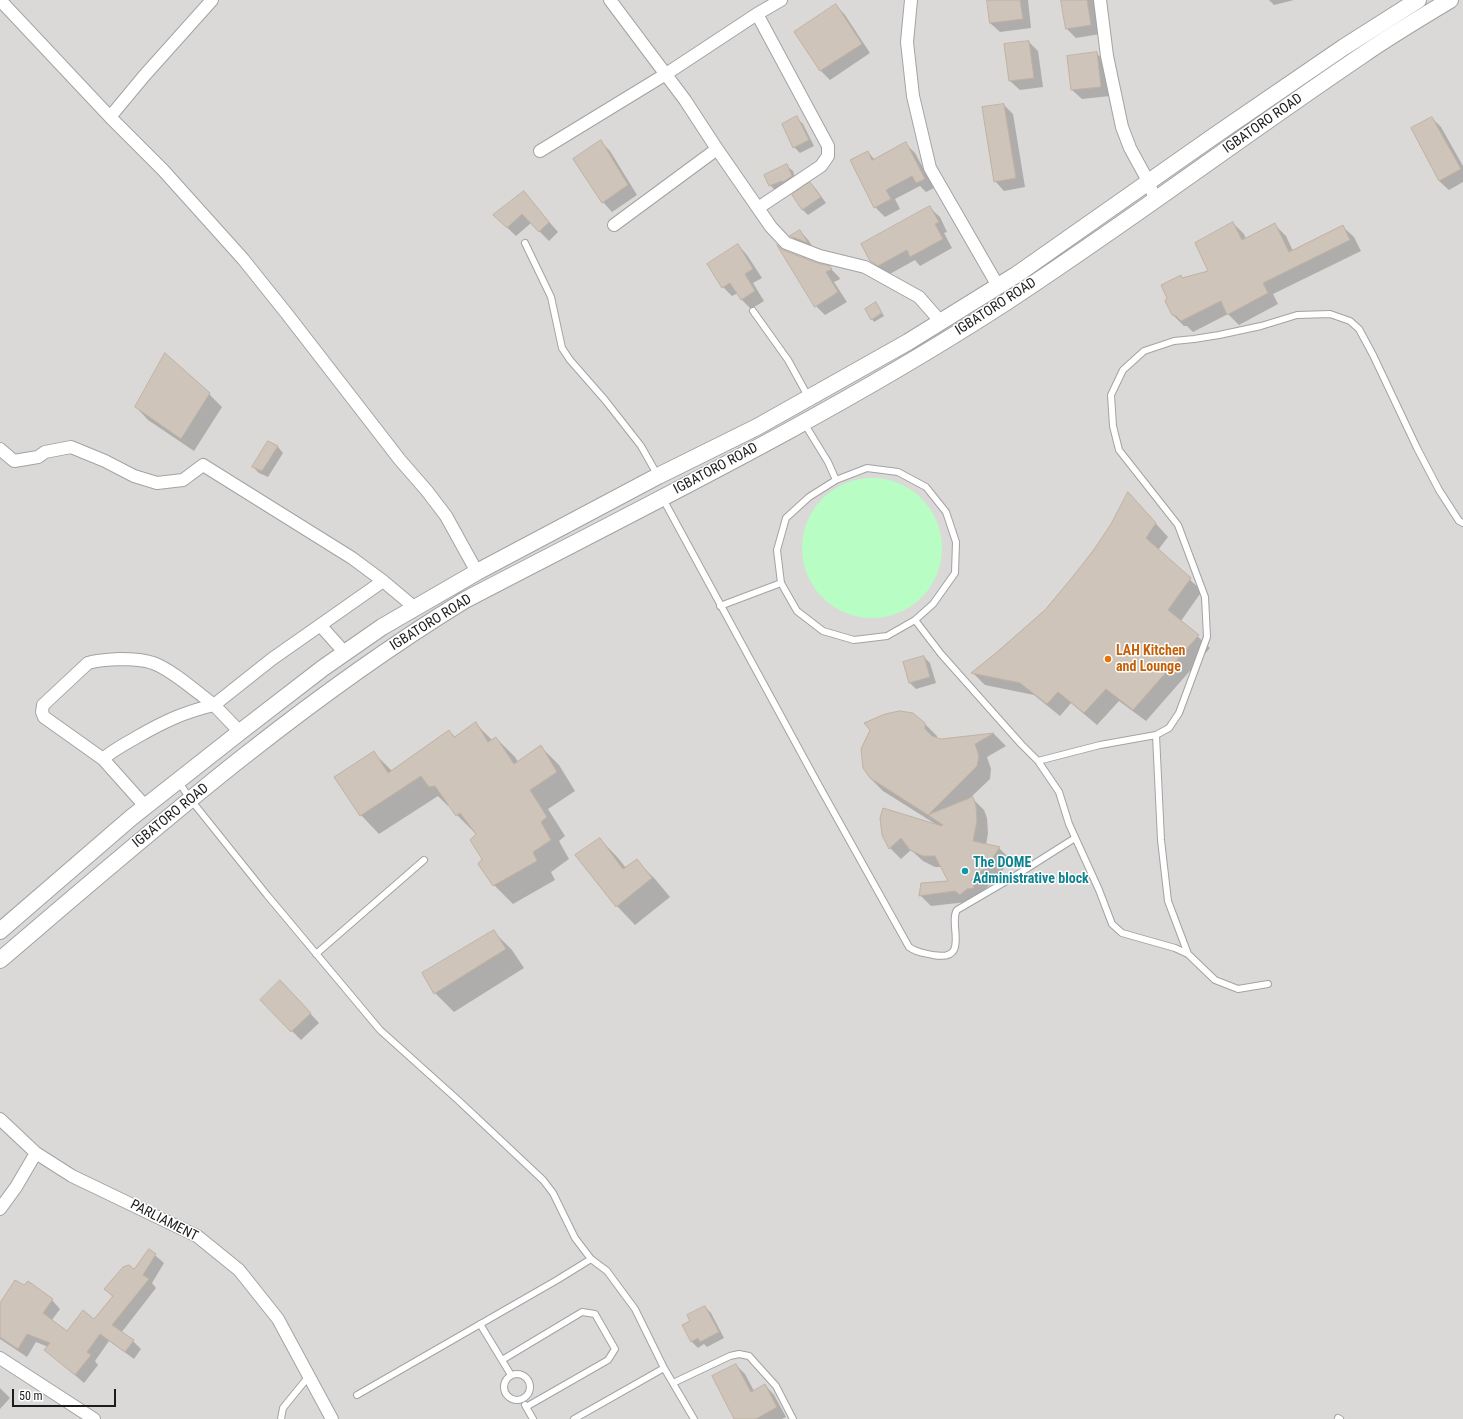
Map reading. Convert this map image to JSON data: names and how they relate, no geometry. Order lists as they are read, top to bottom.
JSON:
{
  "streets": {
    "street": ["IGBATORO ROAD", "PARLIAMENT"]
  },
  "places": ["LAH Kitchen and Lounge", "The DOME Administrative block"],
  "scale_bar": "50 m"
}
